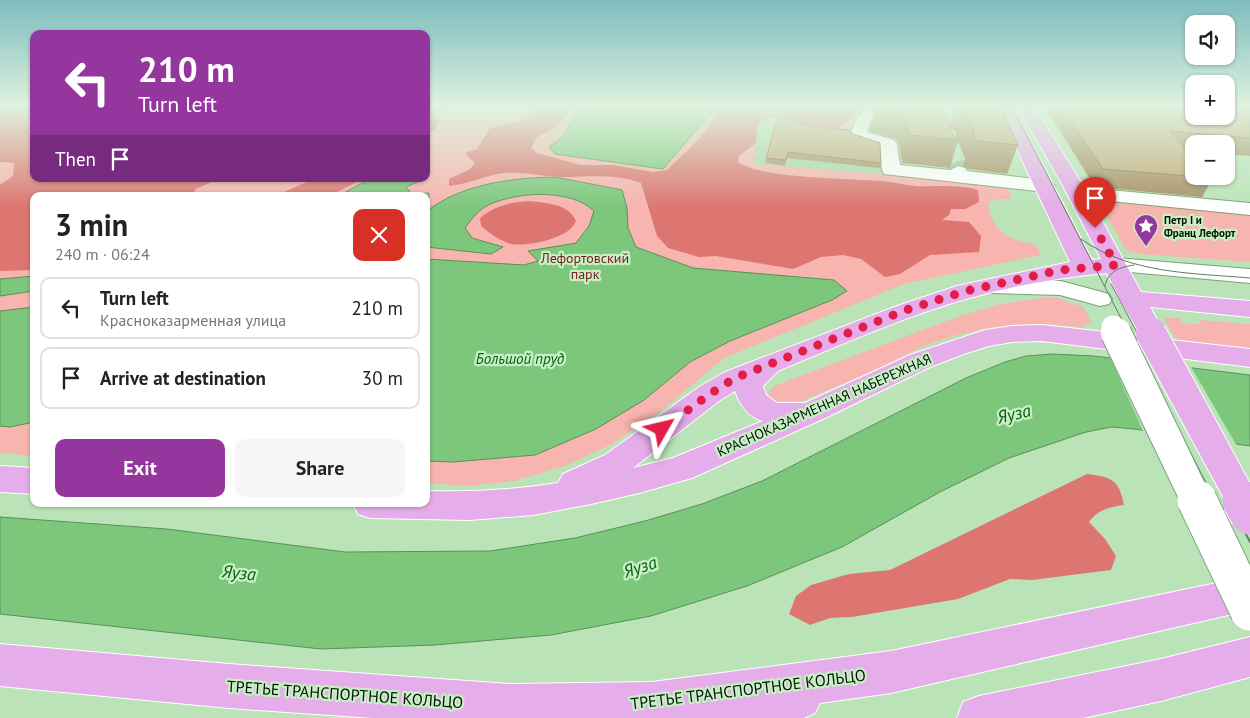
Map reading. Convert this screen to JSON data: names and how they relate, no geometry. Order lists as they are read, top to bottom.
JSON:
{
  "streets": {
    "main road": ["КРАСНОКАЗАРМЕННАЯ НАБЕРЕЖНАЯ", "ТРЕТЬЕ ТРАНСПОРТНОЕ КОЛЬЦО"]
  },
  "water": ["Большой пруд", "Яуза"],
  "parks": ["Лефортовский парк"],
  "places": {
    "place": ["Петр I и Франц Лефорт"]
  },
  "page": {
    "map_buttons": ["+", "−"],
    "turn": ["210 m", "Turn left"],
    "then": "Then",
    "heading": ["3 min", "240 m · 06:24"],
    "list": [
      {
        "name": "Turn left",
        "note": "Красноказарменная улица",
        "value": "210 m"
      },
      {
        "name": "Arrive at destination",
        "value": "30 m"
      }
    ],
    "buttons": ["Exit", "Share"]
  }
}
